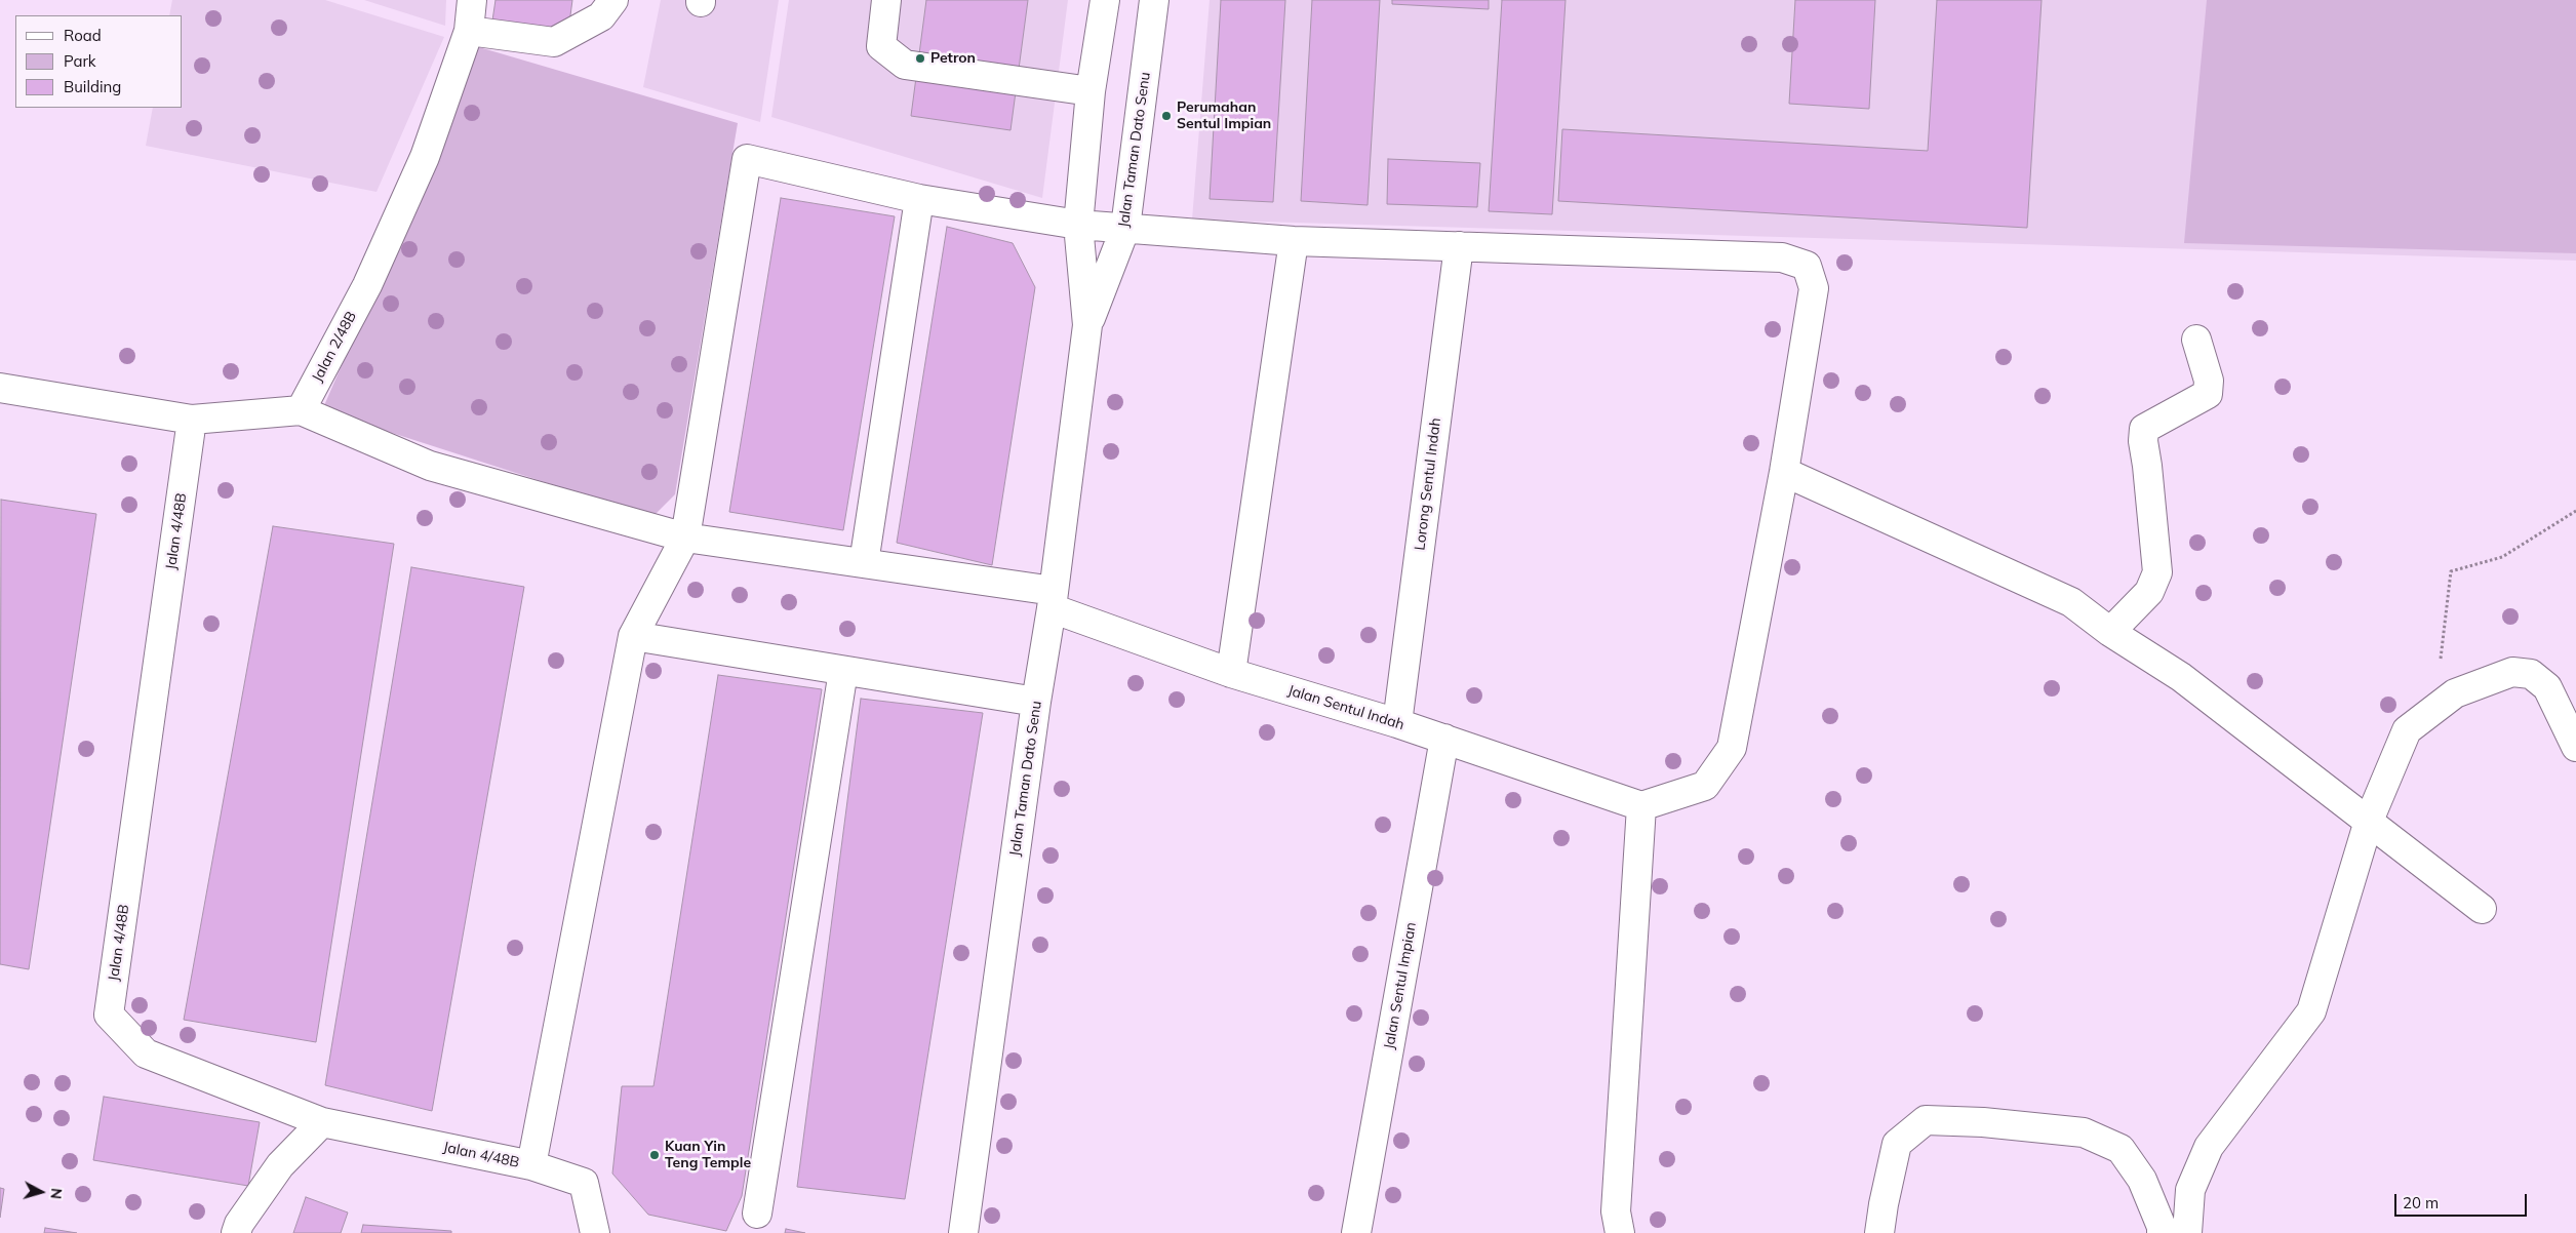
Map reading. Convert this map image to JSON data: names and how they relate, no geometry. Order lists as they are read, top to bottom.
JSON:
{
  "streets": {
    "street": [
      "Jalan Taman Dato Senu",
      "Jalan 2/48B",
      "Lorong Sentul Indah",
      "Jalan 4/48B",
      "Jalan Sentul Indah",
      "Jalan Sentul Impian"
    ]
  },
  "crossings": [
    ["Jalan Taman Dato Senu", "Jalan Sentul Indah"],
    ["Jalan 2/48B", "Jalan Sentul Indah"],
    ["Lorong Sentul Indah", "Jalan Sentul Indah"],
    ["Jalan Sentul Indah", "Jalan Sentul Impian"]
  ],
  "places": ["Petron", "Perumahan Sentul Impian", "Kuan Yin Teng Temple"],
  "legend": ["Road", "Park", "Building"],
  "scale_bar": "20 m",
  "north": "right"
}
